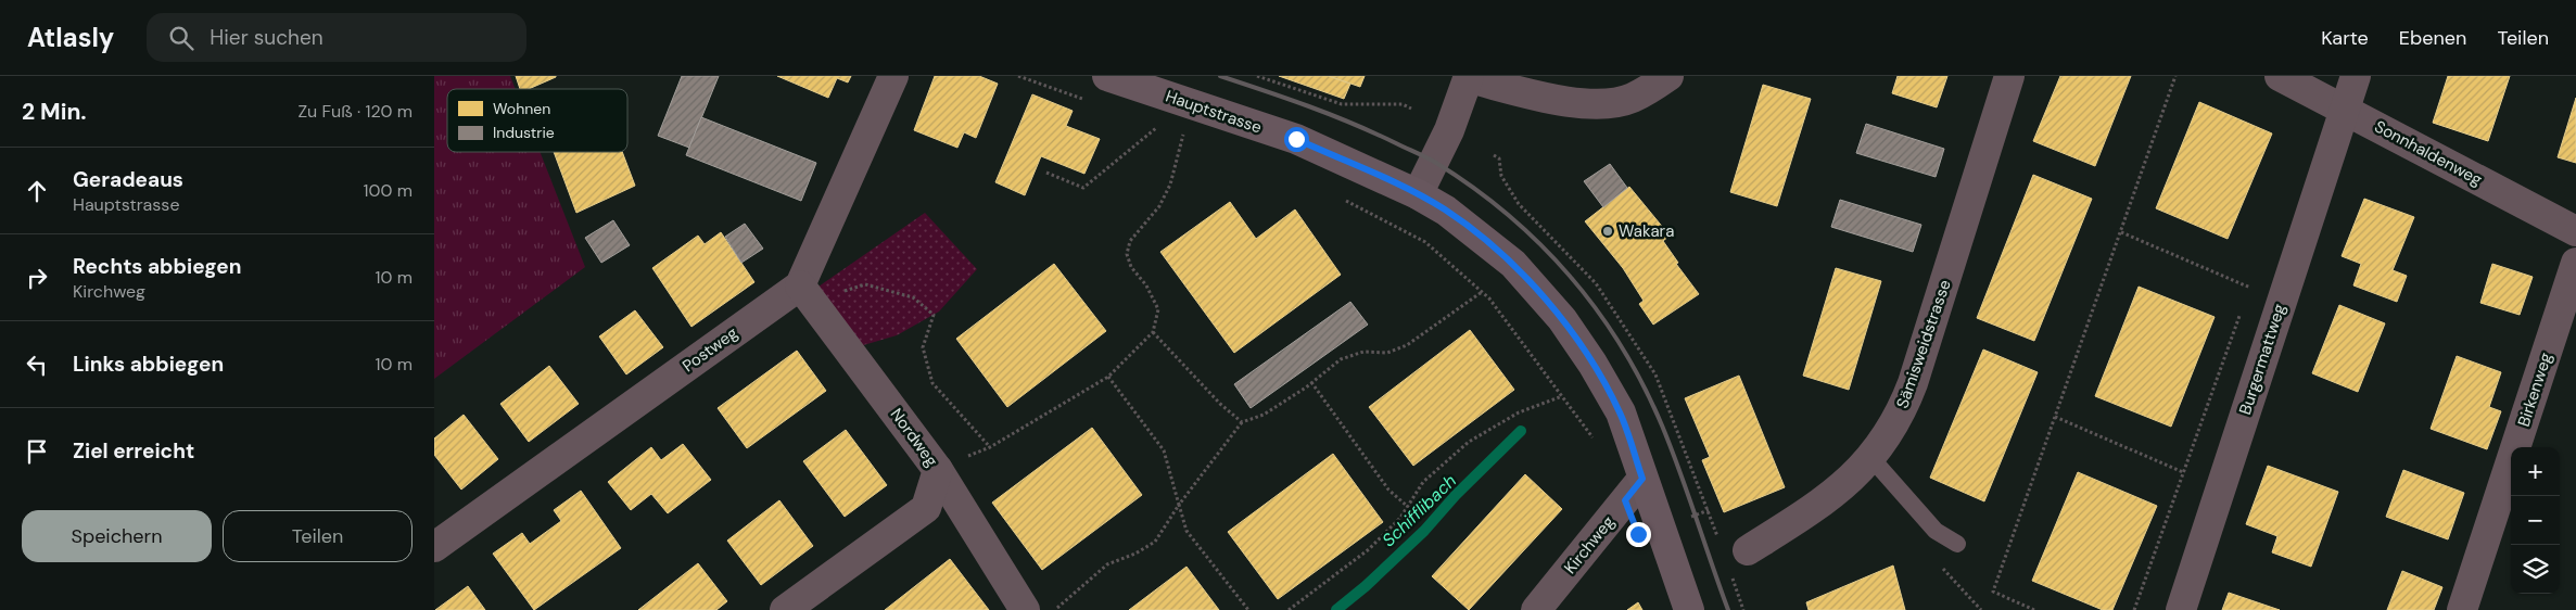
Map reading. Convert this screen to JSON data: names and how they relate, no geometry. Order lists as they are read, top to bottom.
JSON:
{
  "streets": {
    "main road": ["Hauptstrasse"],
    "street": [
      "Sonnhaldenweg",
      "Sämisweidstrasse",
      "Postweg",
      "Burgermattweg",
      "Birkenweg",
      "Nordweg",
      "Kirchweg"
    ]
  },
  "crossings": [
    ["Hauptstrasse", "Kirchweg"],
    ["Sonnhaldenweg", "Burgermattweg"],
    ["Postweg", "Nordweg"]
  ],
  "water": ["Schifflibach"],
  "places": ["Wakara"],
  "legend": ["Wohnen", "Industrie"],
  "page": {
    "header": "Atlasly",
    "search": "Hier suchen",
    "nav": ["Karte", "Ebenen", "Teilen"],
    "heading": ["2 Min.", "Zu Fuß · 120 m"],
    "list": [
      ["Geradeaus", "Hauptstrasse", "100 m"],
      ["Rechts abbiegen", "Kirchweg", "10 m"],
      ["Links abbiegen", "10 m"],
      "Ziel erreicht"
    ],
    "map_buttons": ["+", "−"],
    "buttons": ["Speichern", "Teilen"]
  }
}
